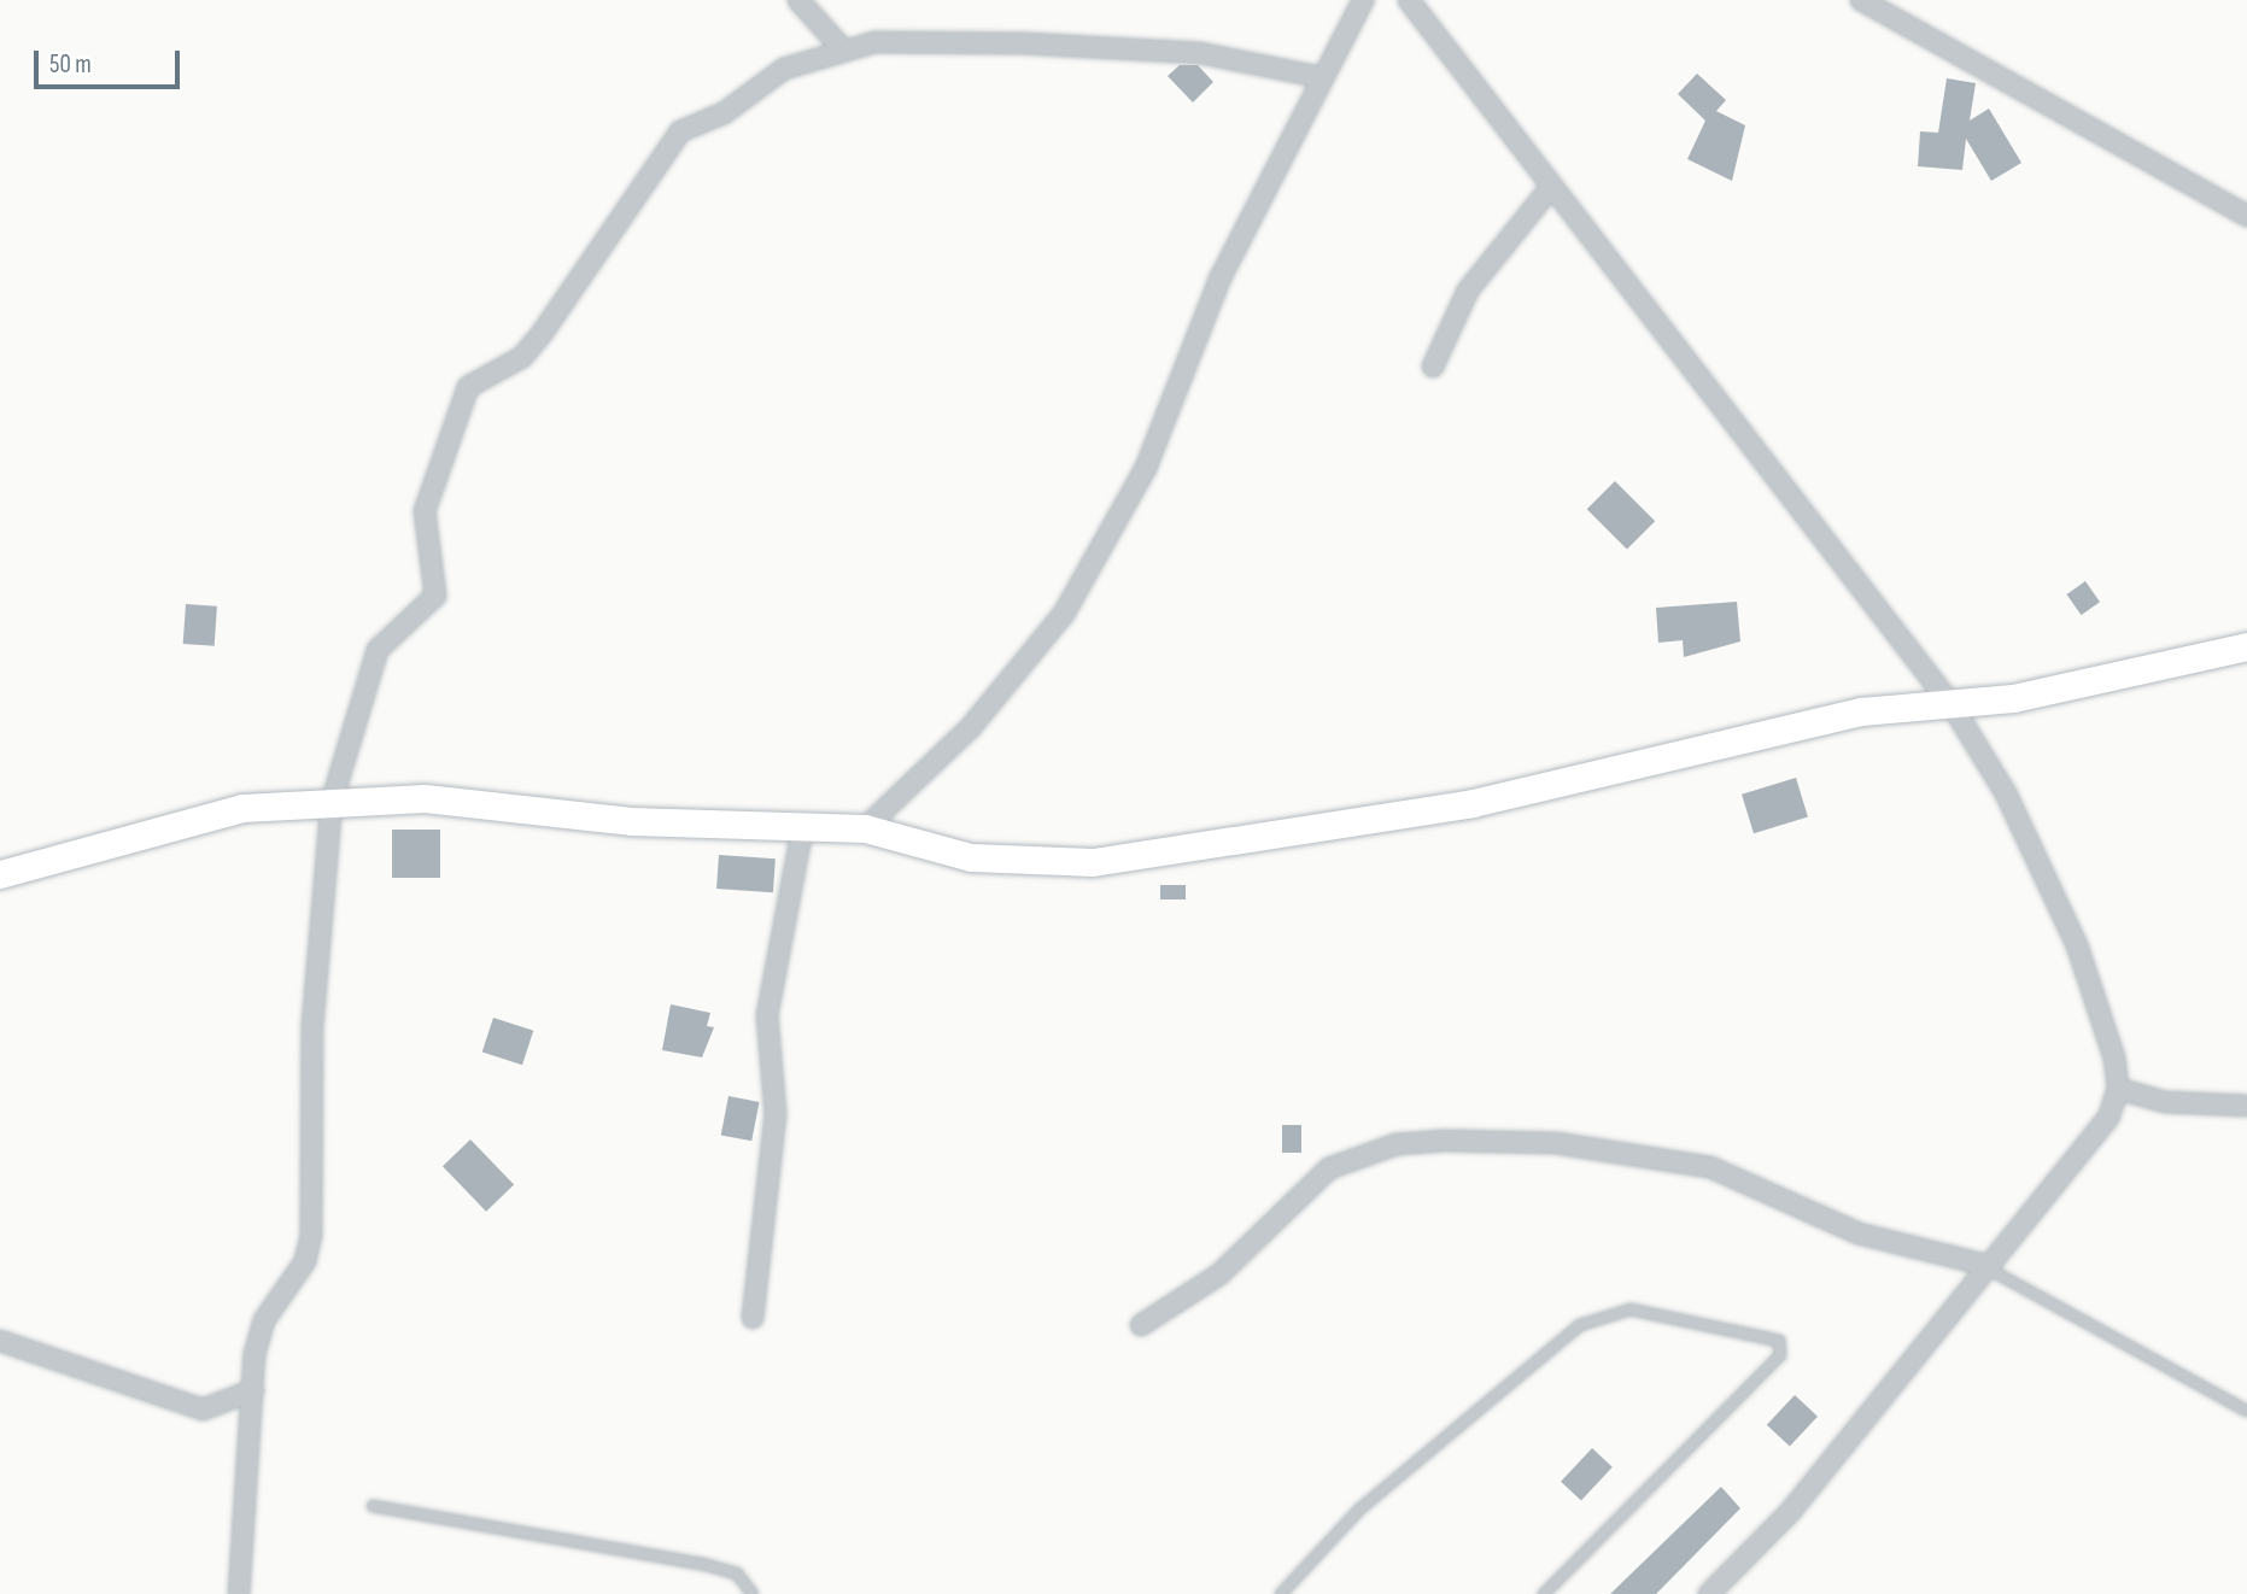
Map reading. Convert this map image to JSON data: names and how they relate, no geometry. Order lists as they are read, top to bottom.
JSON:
{
  "scale_bar": "50 m"
}
